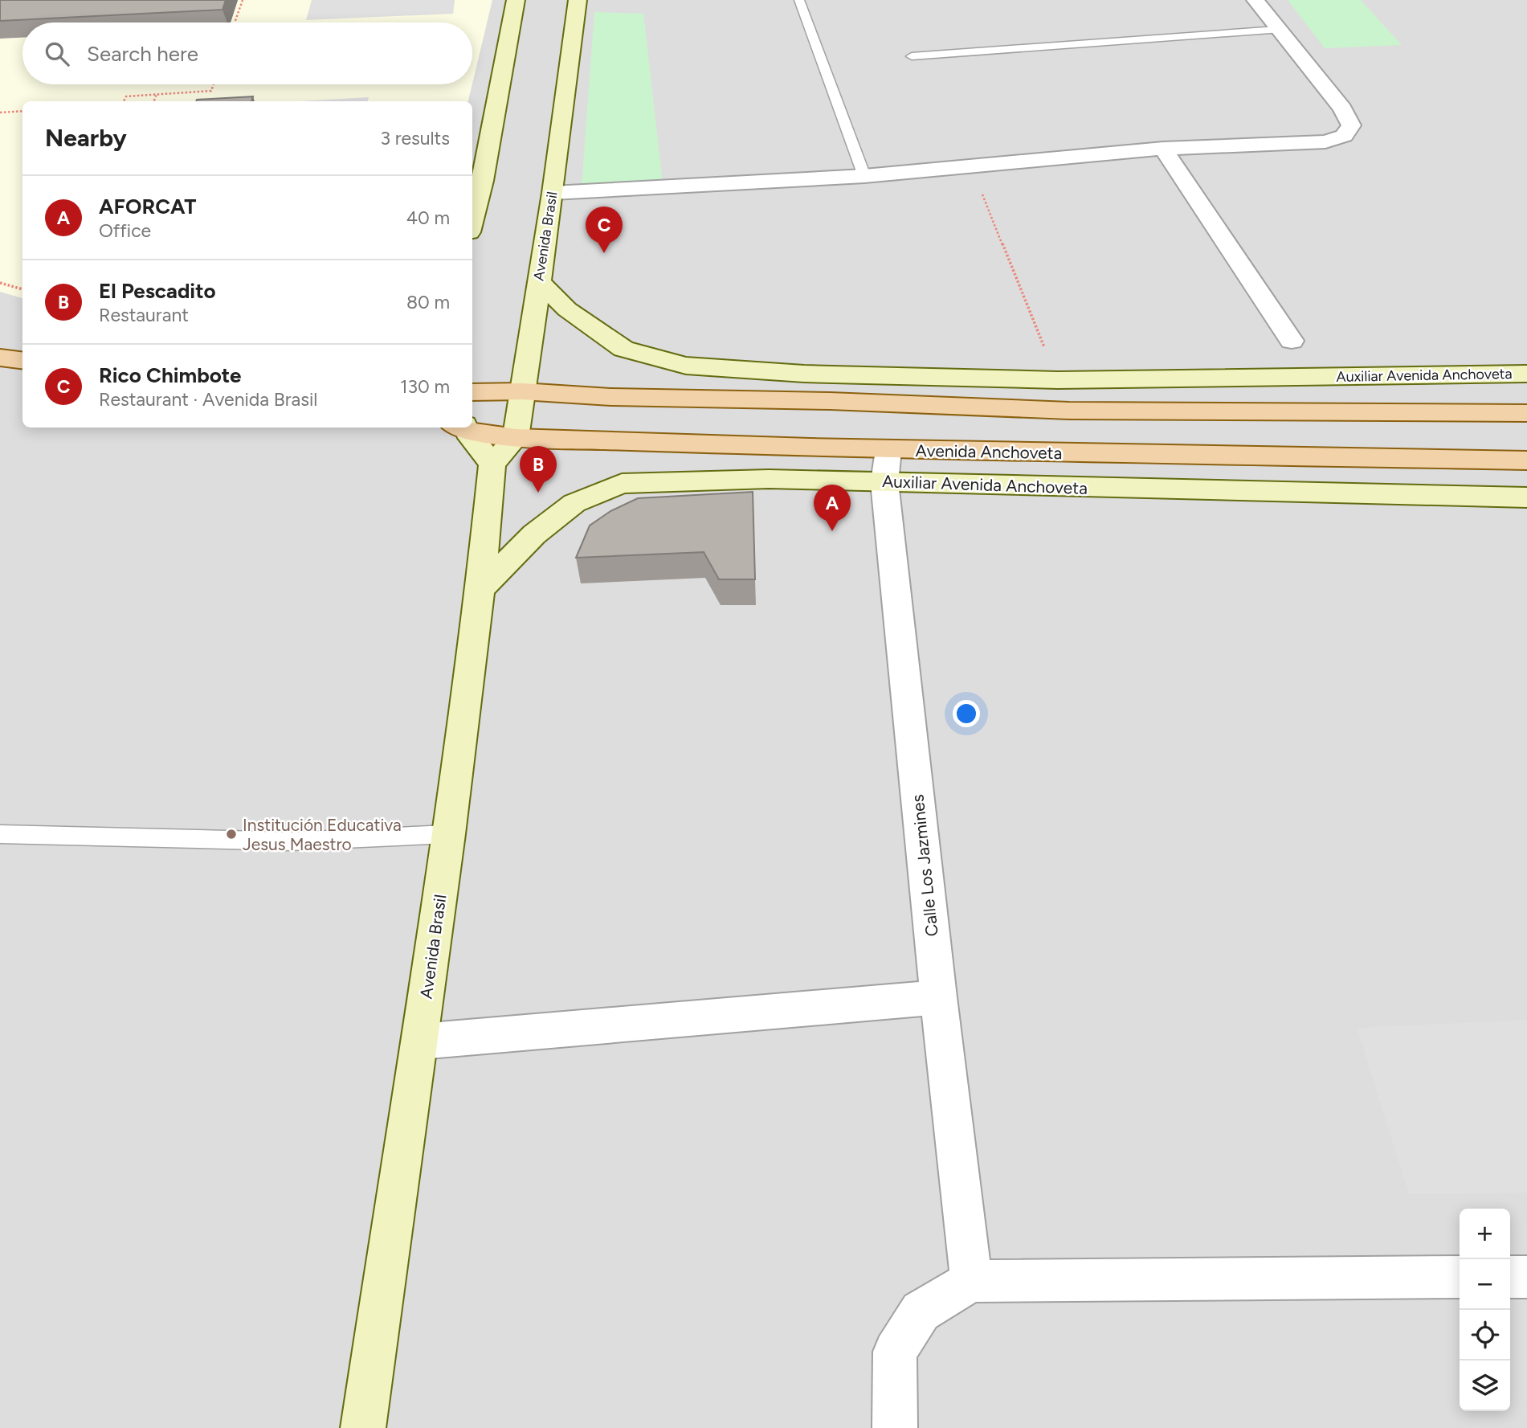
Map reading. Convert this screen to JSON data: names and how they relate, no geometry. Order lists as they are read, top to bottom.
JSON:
{
  "streets": {
    "main road": ["Avenida Brasil", "Auxiliar Avenida Anchoveta", "Avenida Anchoveta"],
    "street": ["Calle Los Jazmines"]
  },
  "crossings": [
    ["Avenida Brasil", "Auxiliar Avenida Anchoveta"],
    ["Avenida Brasil", "Avenida Anchoveta"],
    ["Auxiliar Avenida Anchoveta", "Calle Los Jazmines"],
    ["Avenida Anchoveta", "Calle Los Jazmines"]
  ],
  "places": ["Institución Educativa Jesus Maestro"],
  "page": {
    "search": "Search here",
    "heading": ["Nearby", "3 results"],
    "list": [
      {
        "mark": "A",
        "name": "AFORCAT",
        "note": "Office",
        "value": "40 m"
      },
      {
        "mark": "B",
        "name": "El Pescadito",
        "note": "Restaurant",
        "value": "80 m"
      },
      {
        "mark": "C",
        "name": "Rico Chimbote",
        "note": "Restaurant · Avenida Brasil",
        "value": "130 m"
      }
    ],
    "pins": ["C", "B", "A"],
    "map_buttons": ["+", "−"]
  }
}
